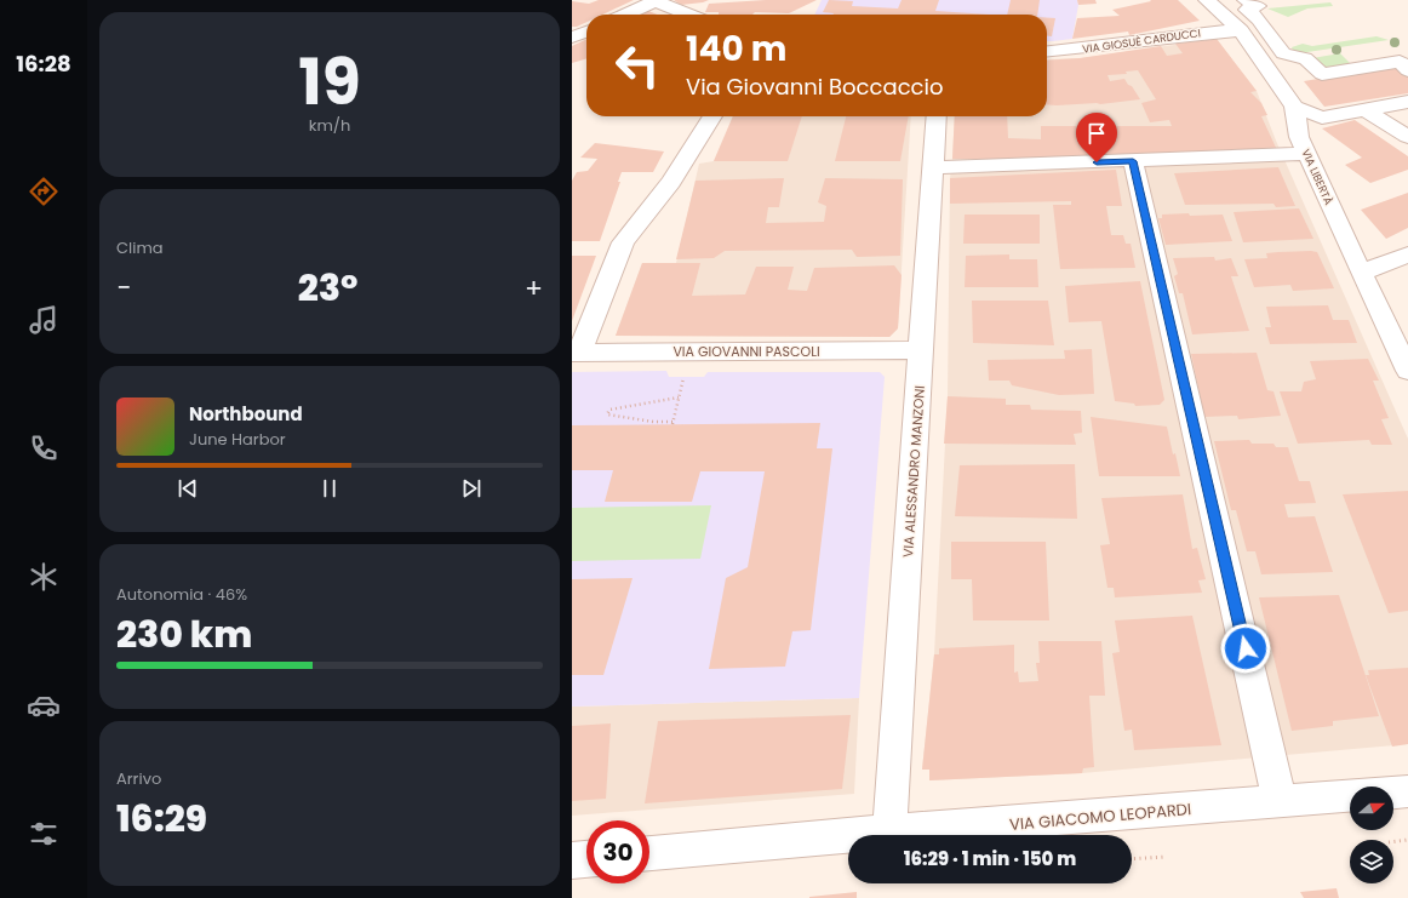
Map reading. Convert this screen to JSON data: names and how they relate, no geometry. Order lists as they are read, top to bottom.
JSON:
{
  "streets": {
    "street": [
      "VIA GIOSUÈ CARDUCCI",
      "VIA LIBERTÀ",
      "VIA GIOVANNI PASCOLI",
      "VIA ALESSANDRO MANZONI",
      "VIA GIACOMO LEOPARDI"
    ]
  },
  "crossings": [
    ["VIA GIOSUÈ CARDUCCI", "VIA LIBERTÀ"],
    ["VIA GIOVANNI PASCOLI", "VIA ALESSANDRO MANZONI"],
    ["VIA ALESSANDRO MANZONI", "VIA GIACOMO LEOPARDI"]
  ],
  "north": "right",
  "page": {
    "tabs": "16:28",
    "tile": [
      ["19", "km/h"],
      "Clima",
      ["Autonomia · 46%", "230 km"],
      ["Arrivo", "16:29"]
    ],
    "turn": ["140 m", "Via Giovanni Boccaccio"],
    "heat": ["−", "23°", "+"],
    "song": ["Northbound", "June Harbor"],
    "limit": "30",
    "trip": "16:29 · 1 min · 150 m"
  }
}
